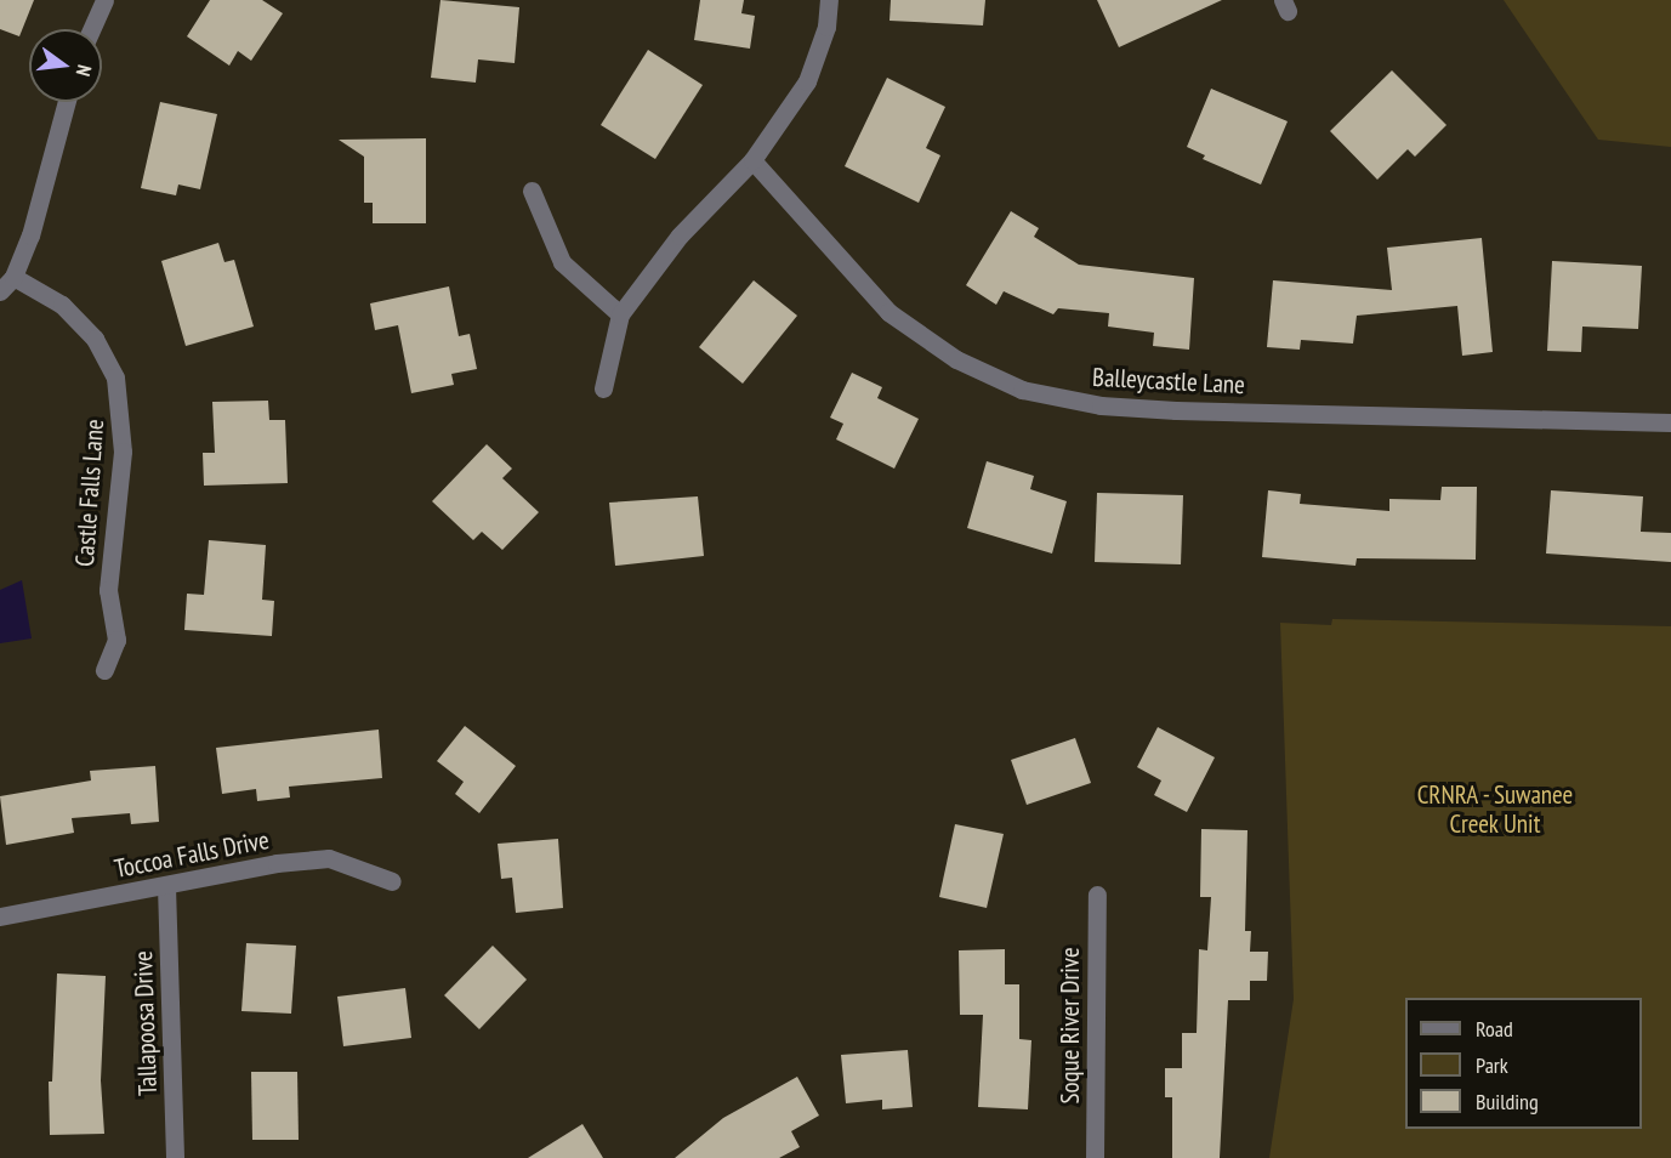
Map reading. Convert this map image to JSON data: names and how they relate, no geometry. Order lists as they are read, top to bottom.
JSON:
{
  "streets": {
    "street": [
      "Balleycastle Lane",
      "Castle Falls Lane",
      "Toccoa Falls Drive",
      "Tallapoosa Drive",
      "Soque River Drive"
    ]
  },
  "crossings": [
    ["Toccoa Falls Drive", "Tallapoosa Drive"]
  ],
  "parks": ["CRNRA - Suwanee Creek Unit"],
  "legend": ["Road", "Park", "Building"],
  "north": "right"
}
